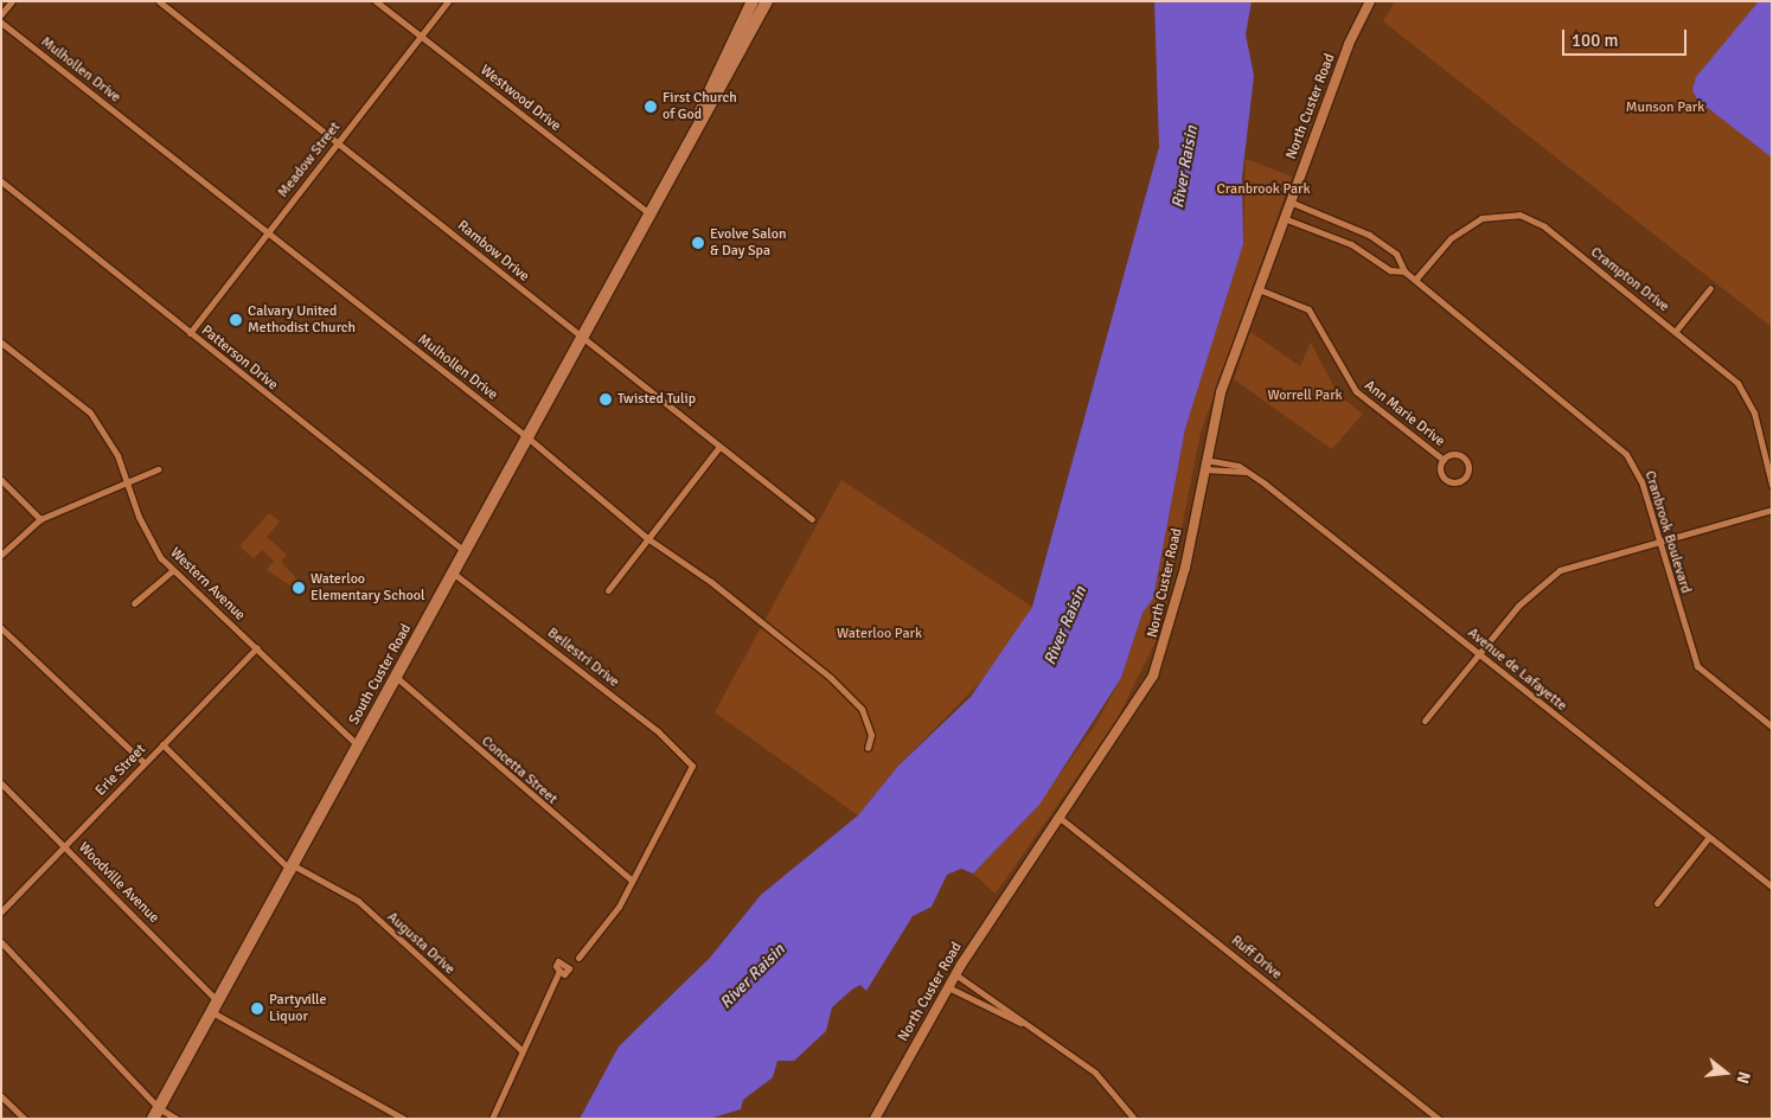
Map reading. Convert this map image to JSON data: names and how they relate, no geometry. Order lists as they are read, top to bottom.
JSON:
{
  "streets": {
    "main road": ["South Custer Road"],
    "street": [
      "Mulhollen Drive",
      "Westwood Drive",
      "North Custer Road",
      "Meadow Street",
      "Rambow Drive",
      "Crampton Drive",
      "Patterson Drive",
      "Ann Marie Drive",
      "Cranbrook Boulevard",
      "Western Avenue",
      "Bellestri Drive",
      "Avenue de Lafayette",
      "Erie Street",
      "Concetta Street",
      "Woodville Avenue",
      "Augusta Drive",
      "Ruff Drive"
    ]
  },
  "crossings": [
    ["Mulhollen Drive", "Meadow Street"],
    ["Mulhollen Drive", "South Custer Road"],
    ["Westwood Drive", "Meadow Street"],
    ["Westwood Drive", "South Custer Road"],
    ["North Custer Road", "Ann Marie Drive"],
    ["North Custer Road", "Cranbrook Boulevard"],
    ["North Custer Road", "Avenue de Lafayette"],
    ["North Custer Road", "Ruff Drive"],
    ["Meadow Street", "Rambow Drive"],
    ["Meadow Street", "Patterson Drive"],
    ["Rambow Drive", "South Custer Road"],
    ["Crampton Drive", "Cranbrook Boulevard"],
    ["Patterson Drive", "South Custer Road"],
    ["Western Avenue", "South Custer Road"],
    ["Western Avenue", "Erie Street"],
    ["Bellestri Drive", "South Custer Road"],
    ["Bellestri Drive", "Concetta Street"],
    ["South Custer Road", "Concetta Street"],
    ["South Custer Road", "Woodville Avenue"],
    ["South Custer Road", "Augusta Drive"],
    ["Erie Street", "Woodville Avenue"],
    ["Erie Street", "Augusta Drive"]
  ],
  "water": ["River Raisin"],
  "parks": [
    "Munson Park",
    "Cranbrook Park",
    "Worrell Park",
    "Waterloo Park"
  ],
  "places": [
    "First Church of God",
    "Evolve Salon & Day Spa",
    "Calvary United Methodist Church",
    "Twisted Tulip",
    "Waterloo Elementary School",
    "Partyville Liquor"
  ],
  "scale_bar": "100 m",
  "north": "right"
}
